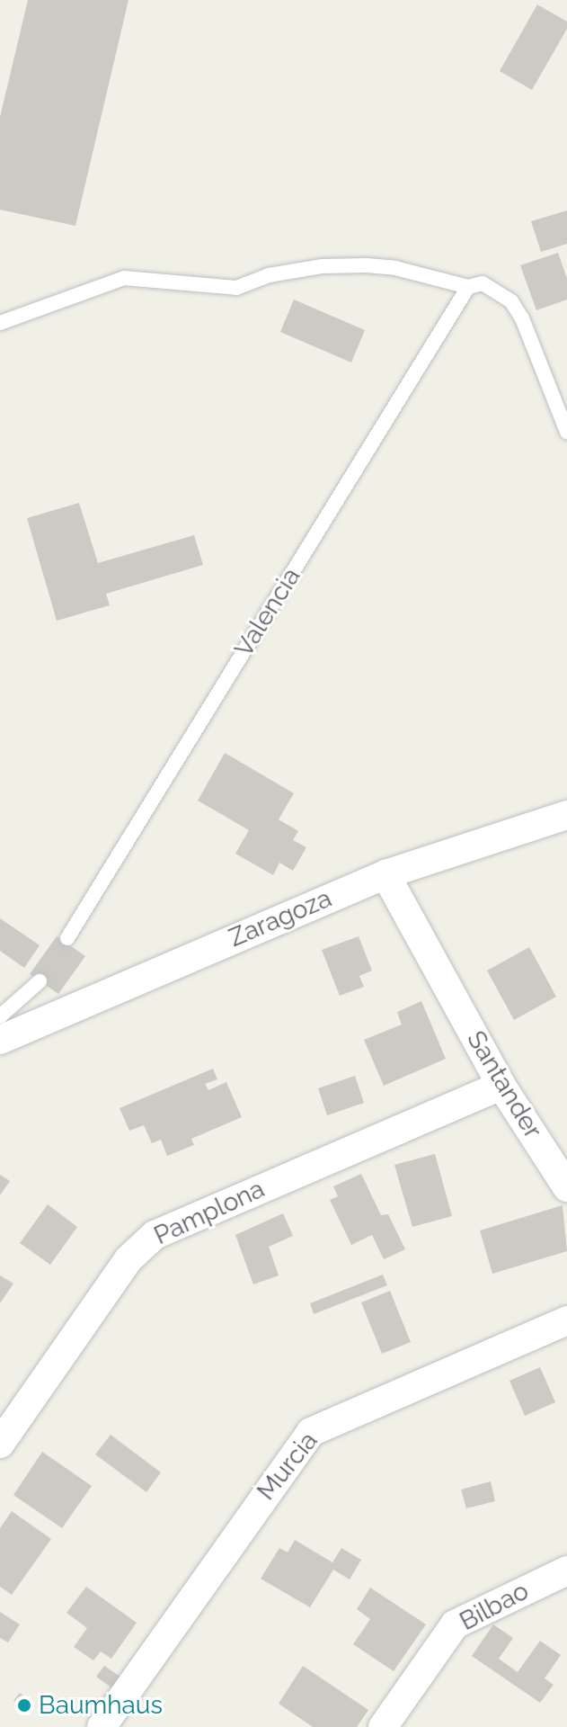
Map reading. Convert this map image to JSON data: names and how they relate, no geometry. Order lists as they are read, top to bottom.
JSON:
{
  "streets": {
    "street": [
      "Zaragoza",
      "Santander",
      "Pamplona",
      "Murcia",
      "Bilbao"
    ],
    "lane": ["Valencia"]
  },
  "crossings": [
    ["Zaragoza", "Santander"],
    ["Santander", "Pamplona"]
  ],
  "places": ["Baumhaus"]
}
